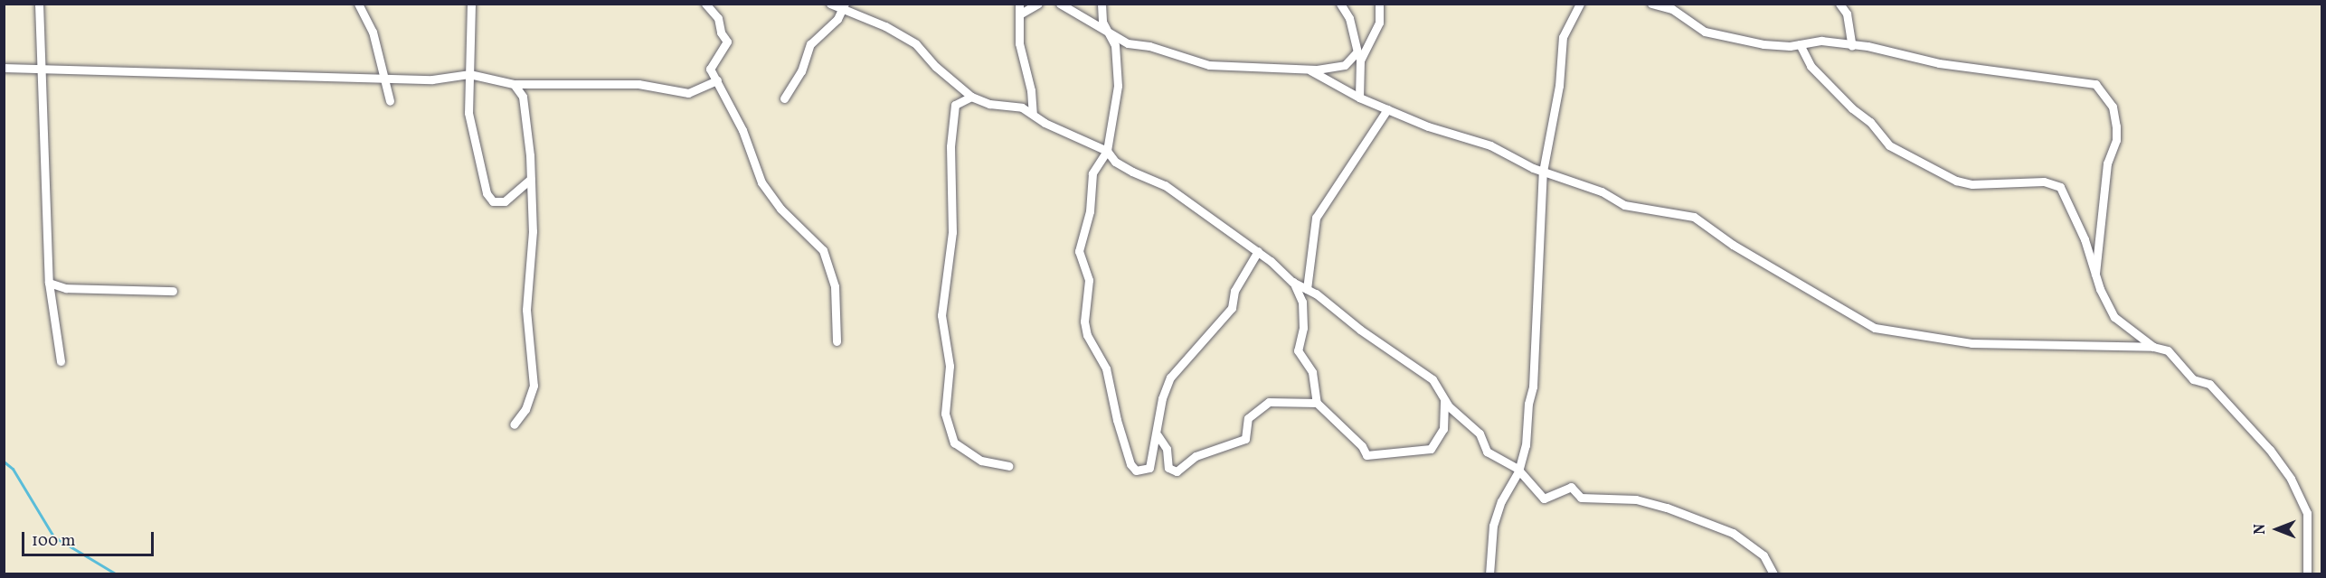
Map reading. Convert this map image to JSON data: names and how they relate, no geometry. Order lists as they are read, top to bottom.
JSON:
{
  "scale_bar": "100 m",
  "north": "left"
}
